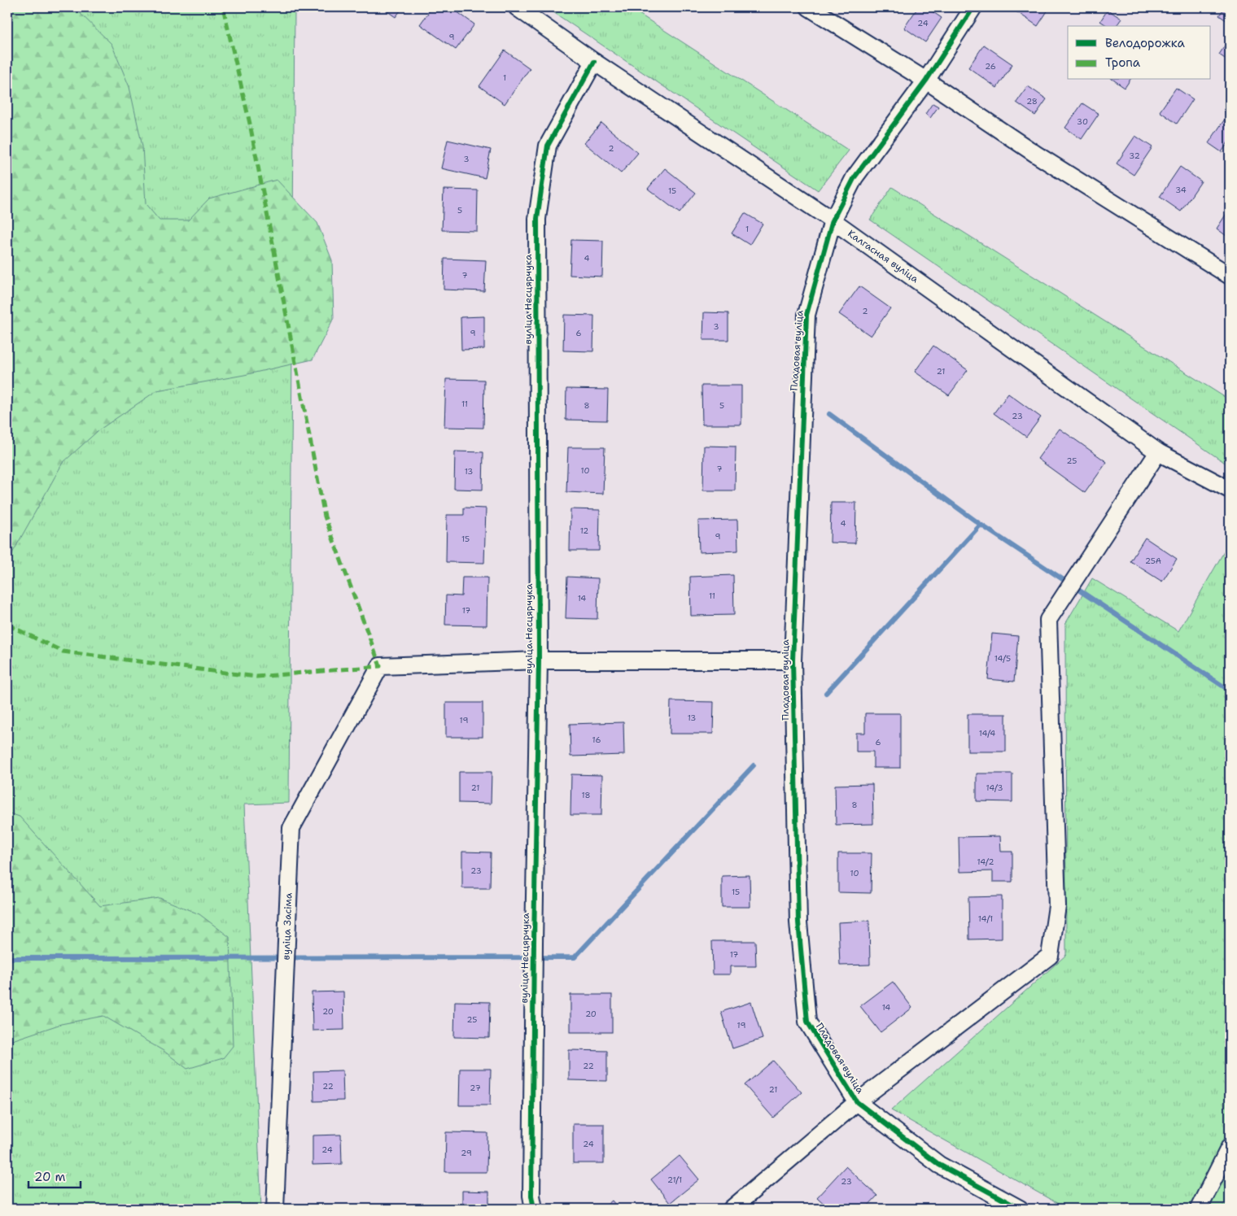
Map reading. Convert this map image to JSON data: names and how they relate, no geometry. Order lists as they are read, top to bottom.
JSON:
{
  "streets": {
    "street": [
      "Калгасная вуліца",
      "вуліца Несцярчука",
      "Пладовая вуліца",
      "вуліца Засіма"
    ]
  },
  "crossings": [
    ["Калгасная вуліца", "вуліца Несцярчука"],
    ["Калгасная вуліца", "Пладовая вуліца"],
    ["вуліца Несцярчука", "вуліца Засіма"]
  ],
  "house_numbers": [
    "24",
    "9",
    "26",
    "1",
    "28",
    "30",
    "2",
    "32",
    "3",
    "34",
    "15",
    "5",
    "1",
    "4",
    "7",
    "2",
    "3",
    "9",
    "6",
    "21",
    "11",
    "8",
    "5",
    "23",
    "25",
    "7",
    "10",
    "13",
    "4",
    "12",
    "9",
    "15",
    "25А",
    "11",
    "14",
    "17",
    "14/5",
    "13",
    "19",
    "14/4",
    "16",
    "6",
    "21",
    "14/3",
    "18",
    "8",
    "14/2",
    "23",
    "10",
    "15",
    "14/1",
    "17",
    "14",
    "20",
    "20",
    "25",
    "19",
    "22",
    "22",
    "27",
    "21",
    "24",
    "24",
    "29",
    "21/1",
    "23"
  ],
  "legend": ["Велодорожка", "Тропа"],
  "scale_bar": "20 m"
}
